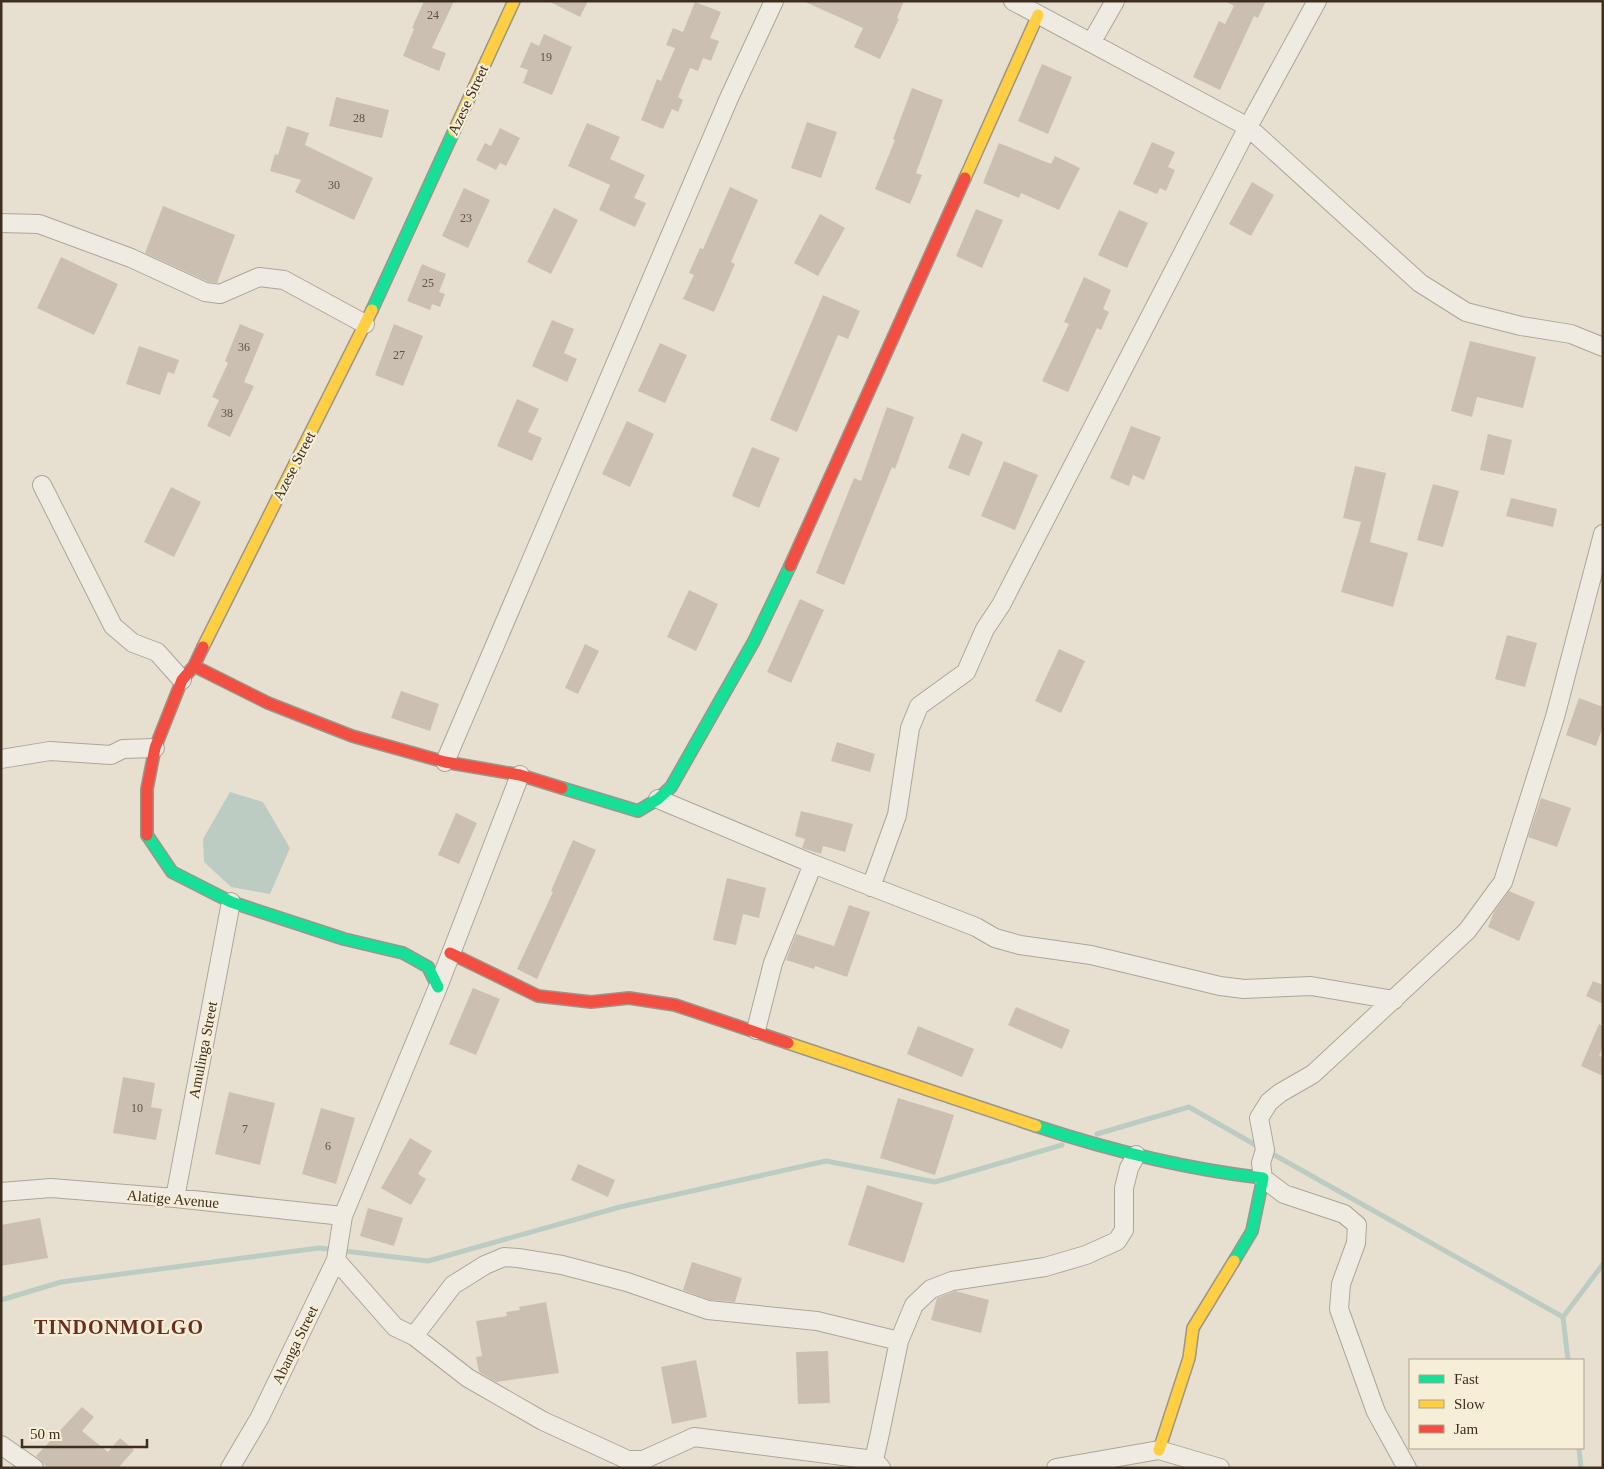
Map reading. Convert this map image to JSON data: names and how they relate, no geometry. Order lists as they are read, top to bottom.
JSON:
{
  "streets": {
    "street": [
      "Azese Street",
      "Amulinga Street",
      "Alatige Avenue",
      "Abanga Street"
    ]
  },
  "crossings": [
    ["Azese Street", "Amulinga Street"],
    ["Azese Street", "Abanga Street"],
    ["Amulinga Street", "Alatige Avenue"],
    ["Alatige Avenue", "Abanga Street"]
  ],
  "districts": ["TINDONMOLGO"],
  "house_numbers": [
    "24",
    "19",
    "28",
    "30",
    "23",
    "25",
    "36",
    "27",
    "38",
    "10",
    "7",
    "6"
  ],
  "legend": ["Fast", "Slow", "Jam"],
  "scale_bar": "50 m"
}
